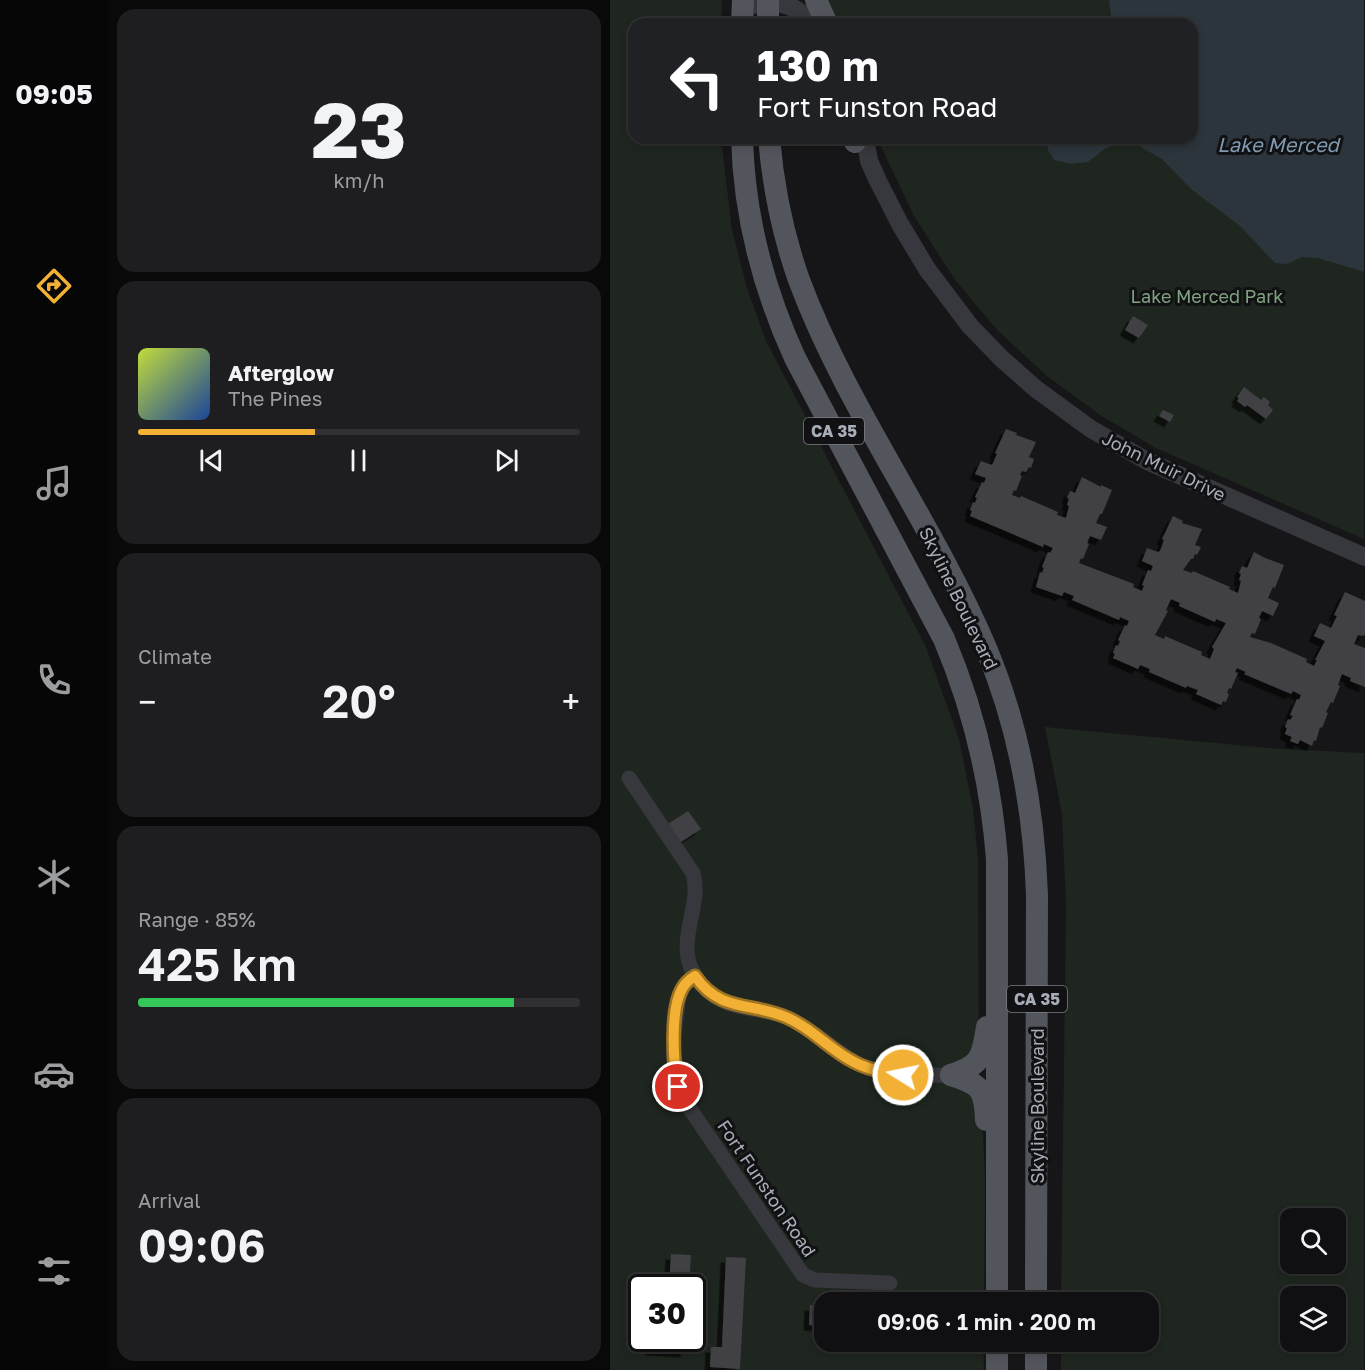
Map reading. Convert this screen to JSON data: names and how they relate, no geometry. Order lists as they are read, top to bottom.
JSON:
{
  "streets": {
    "main road": ["CA 35", "Skyline Boulevard"],
    "street": ["John Muir Drive", "Fort Funston Road"]
  },
  "water": ["Lake Merced"],
  "parks": ["Lake Merced Park"],
  "page": {
    "tabs": "09:05",
    "tile": [
      ["23", "km/h"],
      "Climate",
      ["Range · 85%", "425 km"],
      ["Arrival", "09:06"]
    ],
    "turn": ["130 m", "Fort Funston Road"],
    "song": ["Afterglow", "The Pines"],
    "heat": ["−", "20°", "+"],
    "limit": "30",
    "trip": "09:06 · 1 min · 200 m"
  }
}
